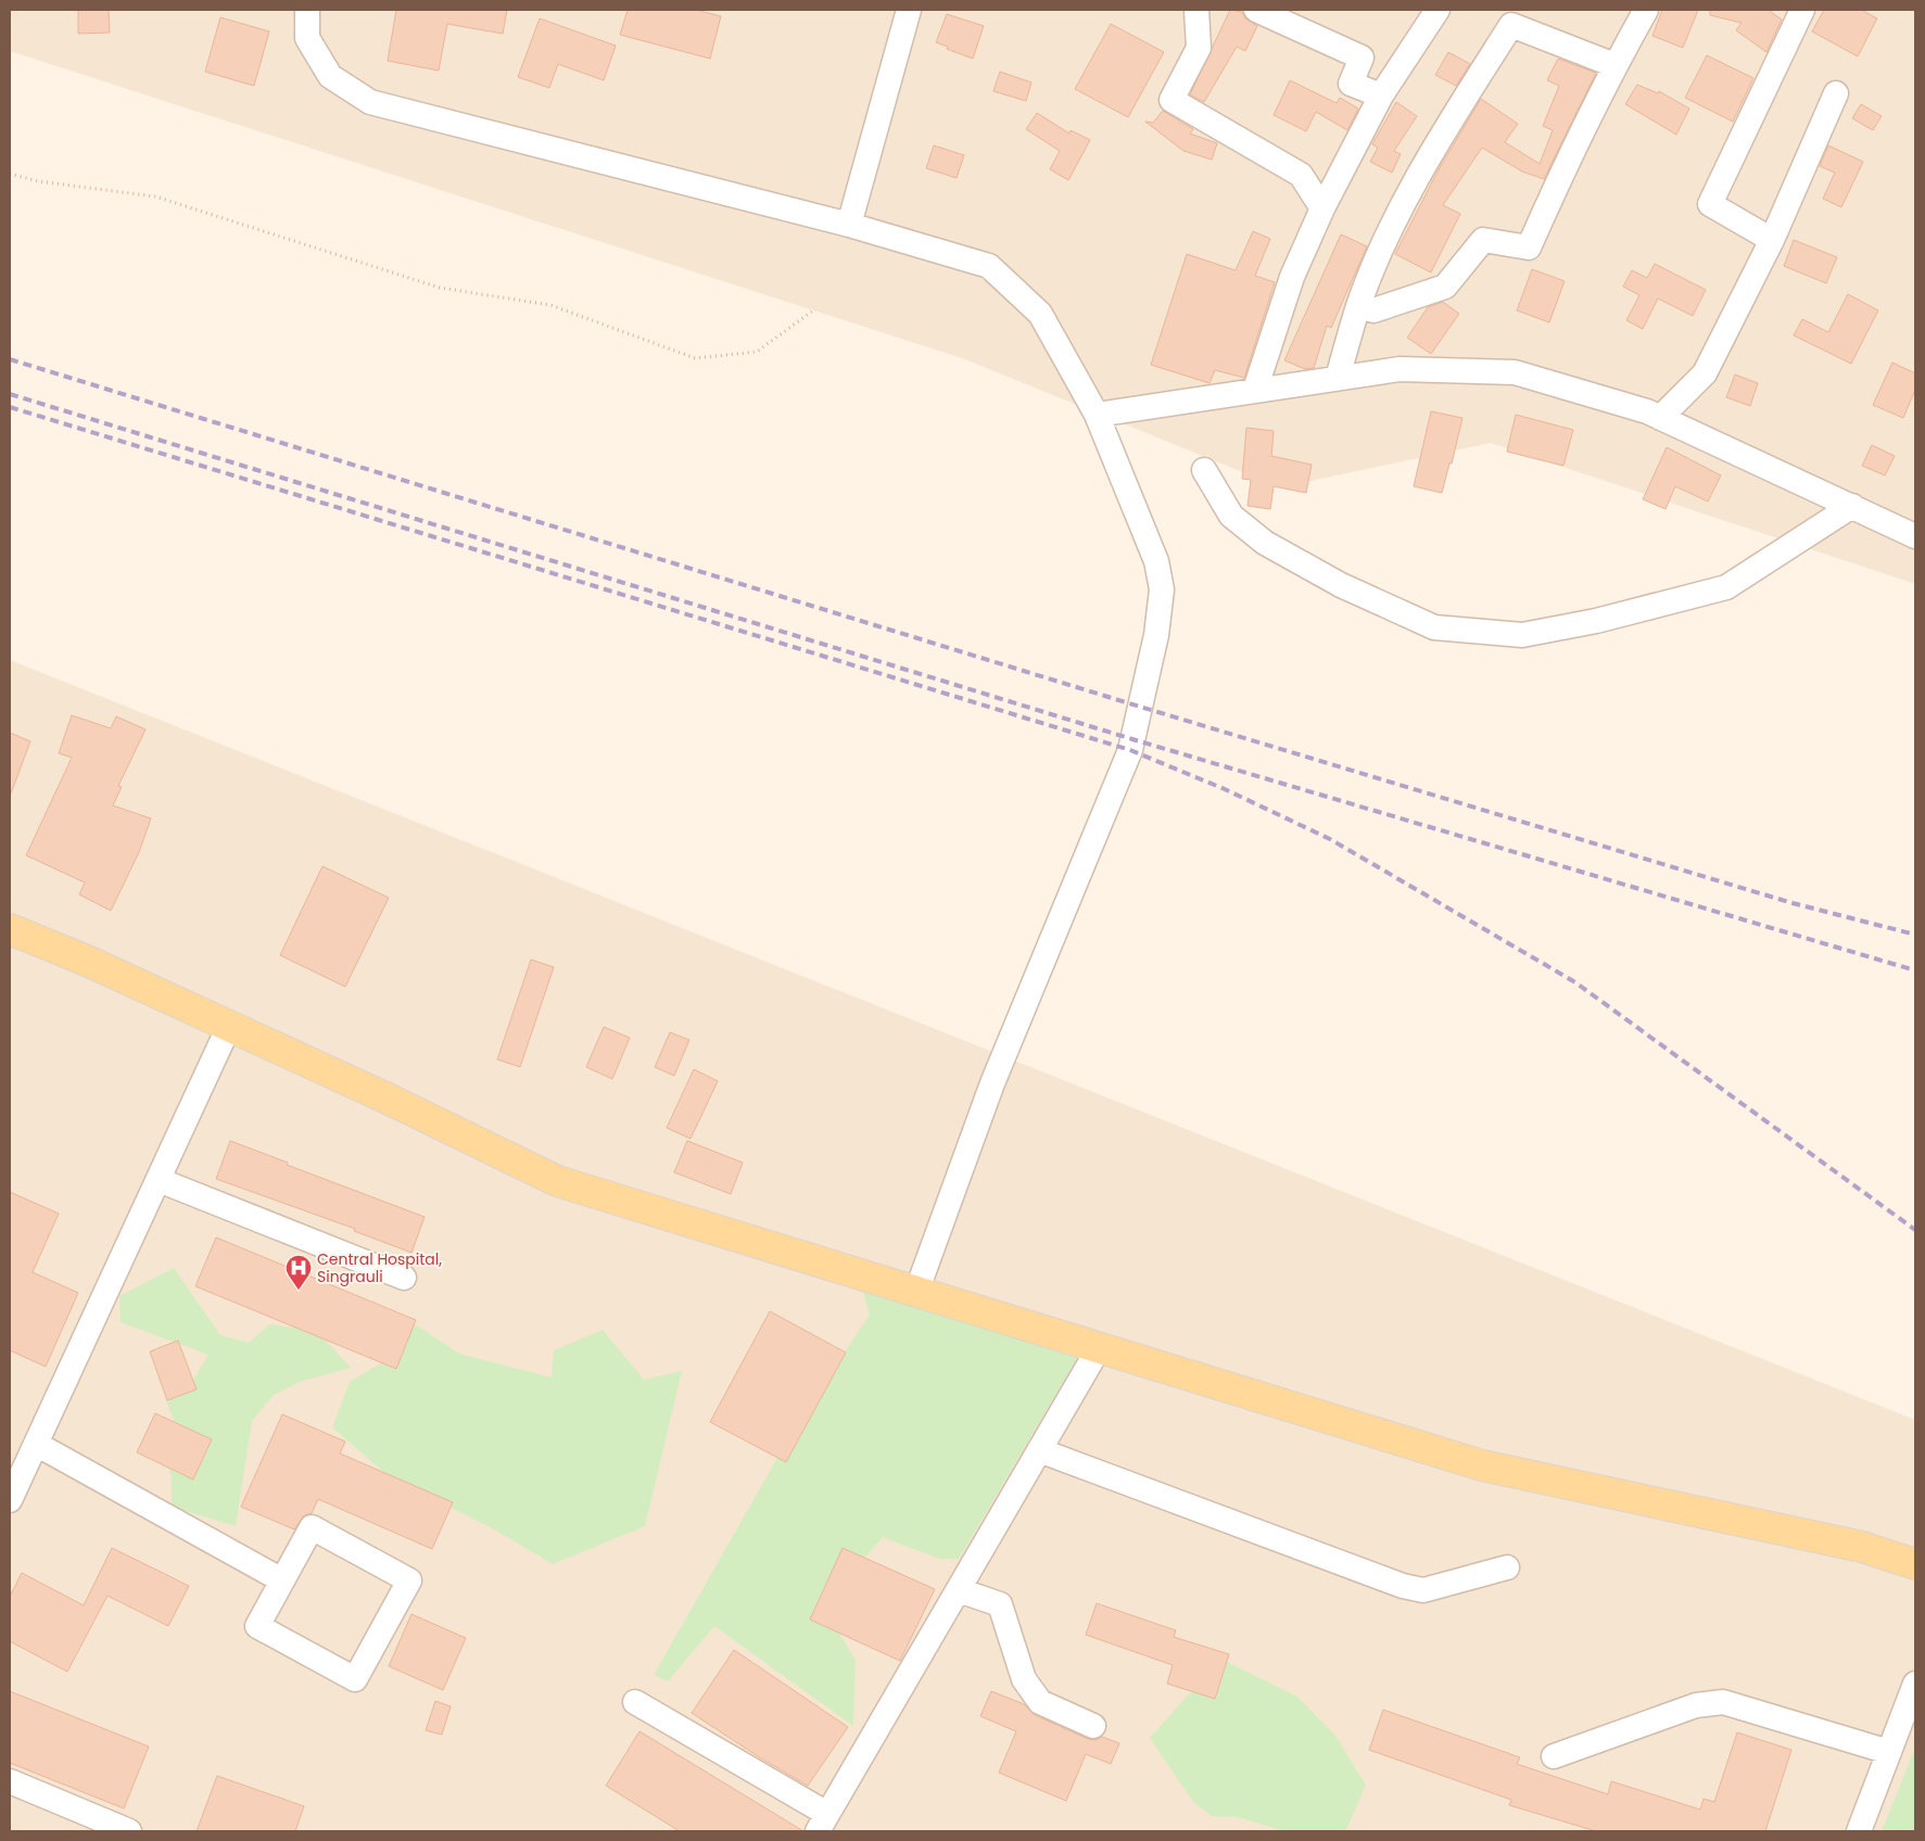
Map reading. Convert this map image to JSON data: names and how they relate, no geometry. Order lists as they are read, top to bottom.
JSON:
{
  "places": {
    "hospital": ["Central Hospital, Singrauli"]
  }
}
